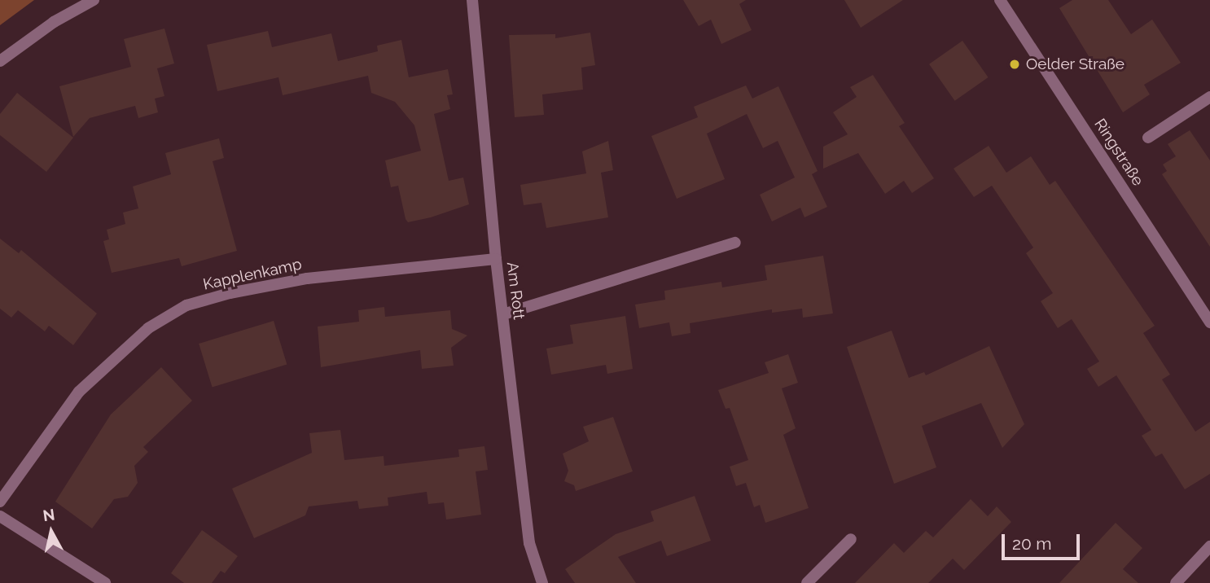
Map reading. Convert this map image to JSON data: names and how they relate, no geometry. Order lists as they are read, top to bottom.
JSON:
{
  "streets": {
    "street": ["Ringstraße", "Kapplenkamp", "Am Rott"]
  },
  "crossings": [
    ["Kapplenkamp", "Am Rott"]
  ],
  "places": ["Oelder Straße"],
  "scale_bar": "20 m",
  "north": "top"
}
